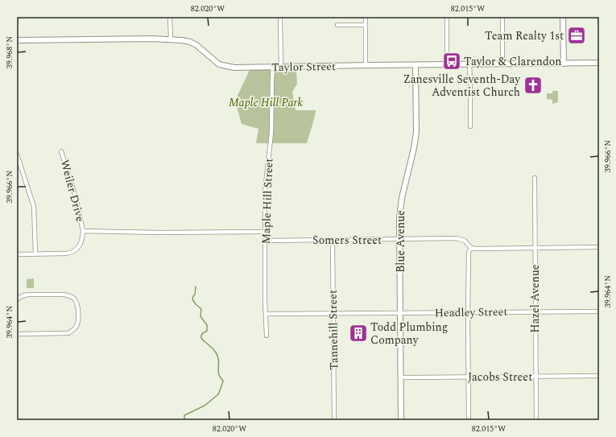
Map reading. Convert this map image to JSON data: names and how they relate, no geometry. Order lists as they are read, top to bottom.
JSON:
{
  "streets": {
    "street": [
      "Taylor Street",
      "Weiler Drive",
      "Maple Hill Street",
      "Somers Street",
      "Blue Avenue",
      "Hazel Avenue",
      "Headley Street",
      "Tannehill Street",
      "Jacobs Street"
    ]
  },
  "crossings": [
    ["Taylor Street", "Maple Hill Street"],
    ["Taylor Street", "Blue Avenue"],
    ["Maple Hill Street", "Somers Street"],
    ["Maple Hill Street", "Headley Street"],
    ["Somers Street", "Blue Avenue"],
    ["Somers Street", "Tannehill Street"],
    ["Blue Avenue", "Headley Street"],
    ["Blue Avenue", "Jacobs Street"],
    ["Hazel Avenue", "Headley Street"],
    ["Hazel Avenue", "Jacobs Street"],
    ["Headley Street", "Tannehill Street"]
  ],
  "parks": ["Maple Hill Park"],
  "places": {
    "office": ["Team Realty 1st"],
    "bus stop": ["Taylor & Clarendon"],
    "church": ["Zanesville Seventh-Day Adventist Church"],
    "building": ["Todd Plumbing Company"]
  },
  "coordinates": [
    "82.020°W",
    "82.015°W",
    "39.968°N",
    "39.966°N",
    "39.964°N"
  ]
}
